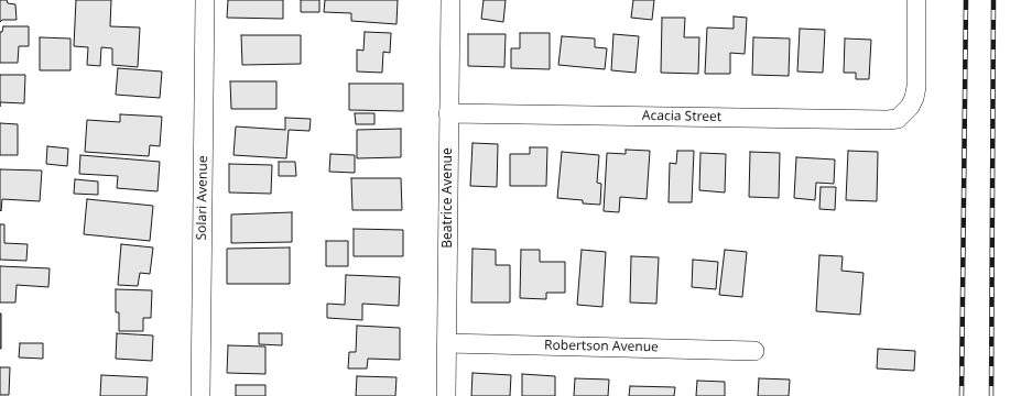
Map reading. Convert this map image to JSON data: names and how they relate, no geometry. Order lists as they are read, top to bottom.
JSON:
{
  "streets": {
    "street": [
      "Acacia Street",
      "Solari Avenue",
      "Beatrice Avenue",
      "Robertson Avenue"
    ]
  },
  "crossings": [
    ["Acacia Street", "Beatrice Avenue"],
    ["Beatrice Avenue", "Robertson Avenue"]
  ]
}
